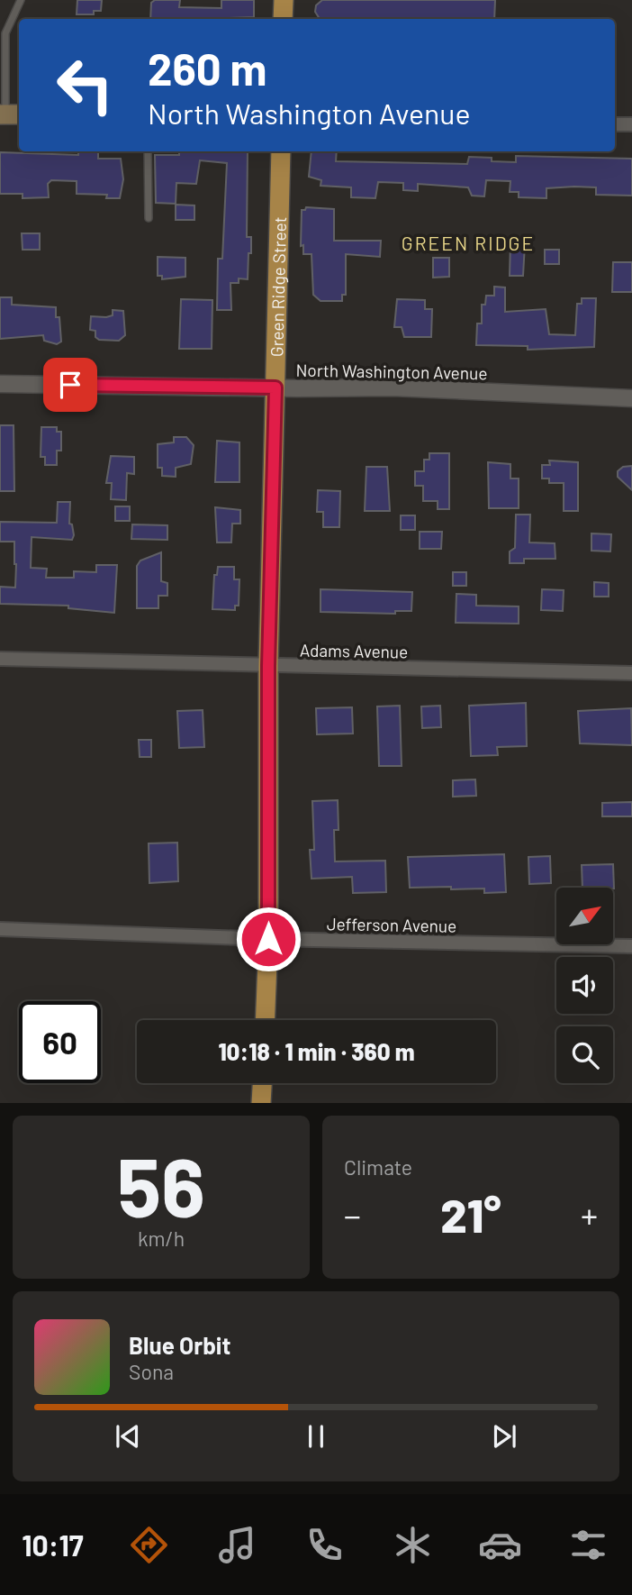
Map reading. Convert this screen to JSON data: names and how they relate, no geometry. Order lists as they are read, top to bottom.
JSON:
{
  "streets": {
    "main road": ["Green Ridge Street"],
    "street": ["North Washington Avenue", "Adams Avenue", "Jefferson Avenue"]
  },
  "crossings": [
    ["Green Ridge Street", "North Washington Avenue"],
    ["Green Ridge Street", "Adams Avenue"],
    ["Green Ridge Street", "Jefferson Avenue"]
  ],
  "districts": ["GREEN RIDGE"],
  "north": "top right",
  "page": {
    "turn": ["260 m", "North Washington Avenue"],
    "limit": "60",
    "trip": "10:18 · 1 min · 360 m",
    "tile": [
      ["56", "km/h"],
      "Climate"
    ],
    "heat": ["−", "21°", "+"],
    "song": ["Blue Orbit", "Sona"],
    "tabs": "10:17"
  }
}
